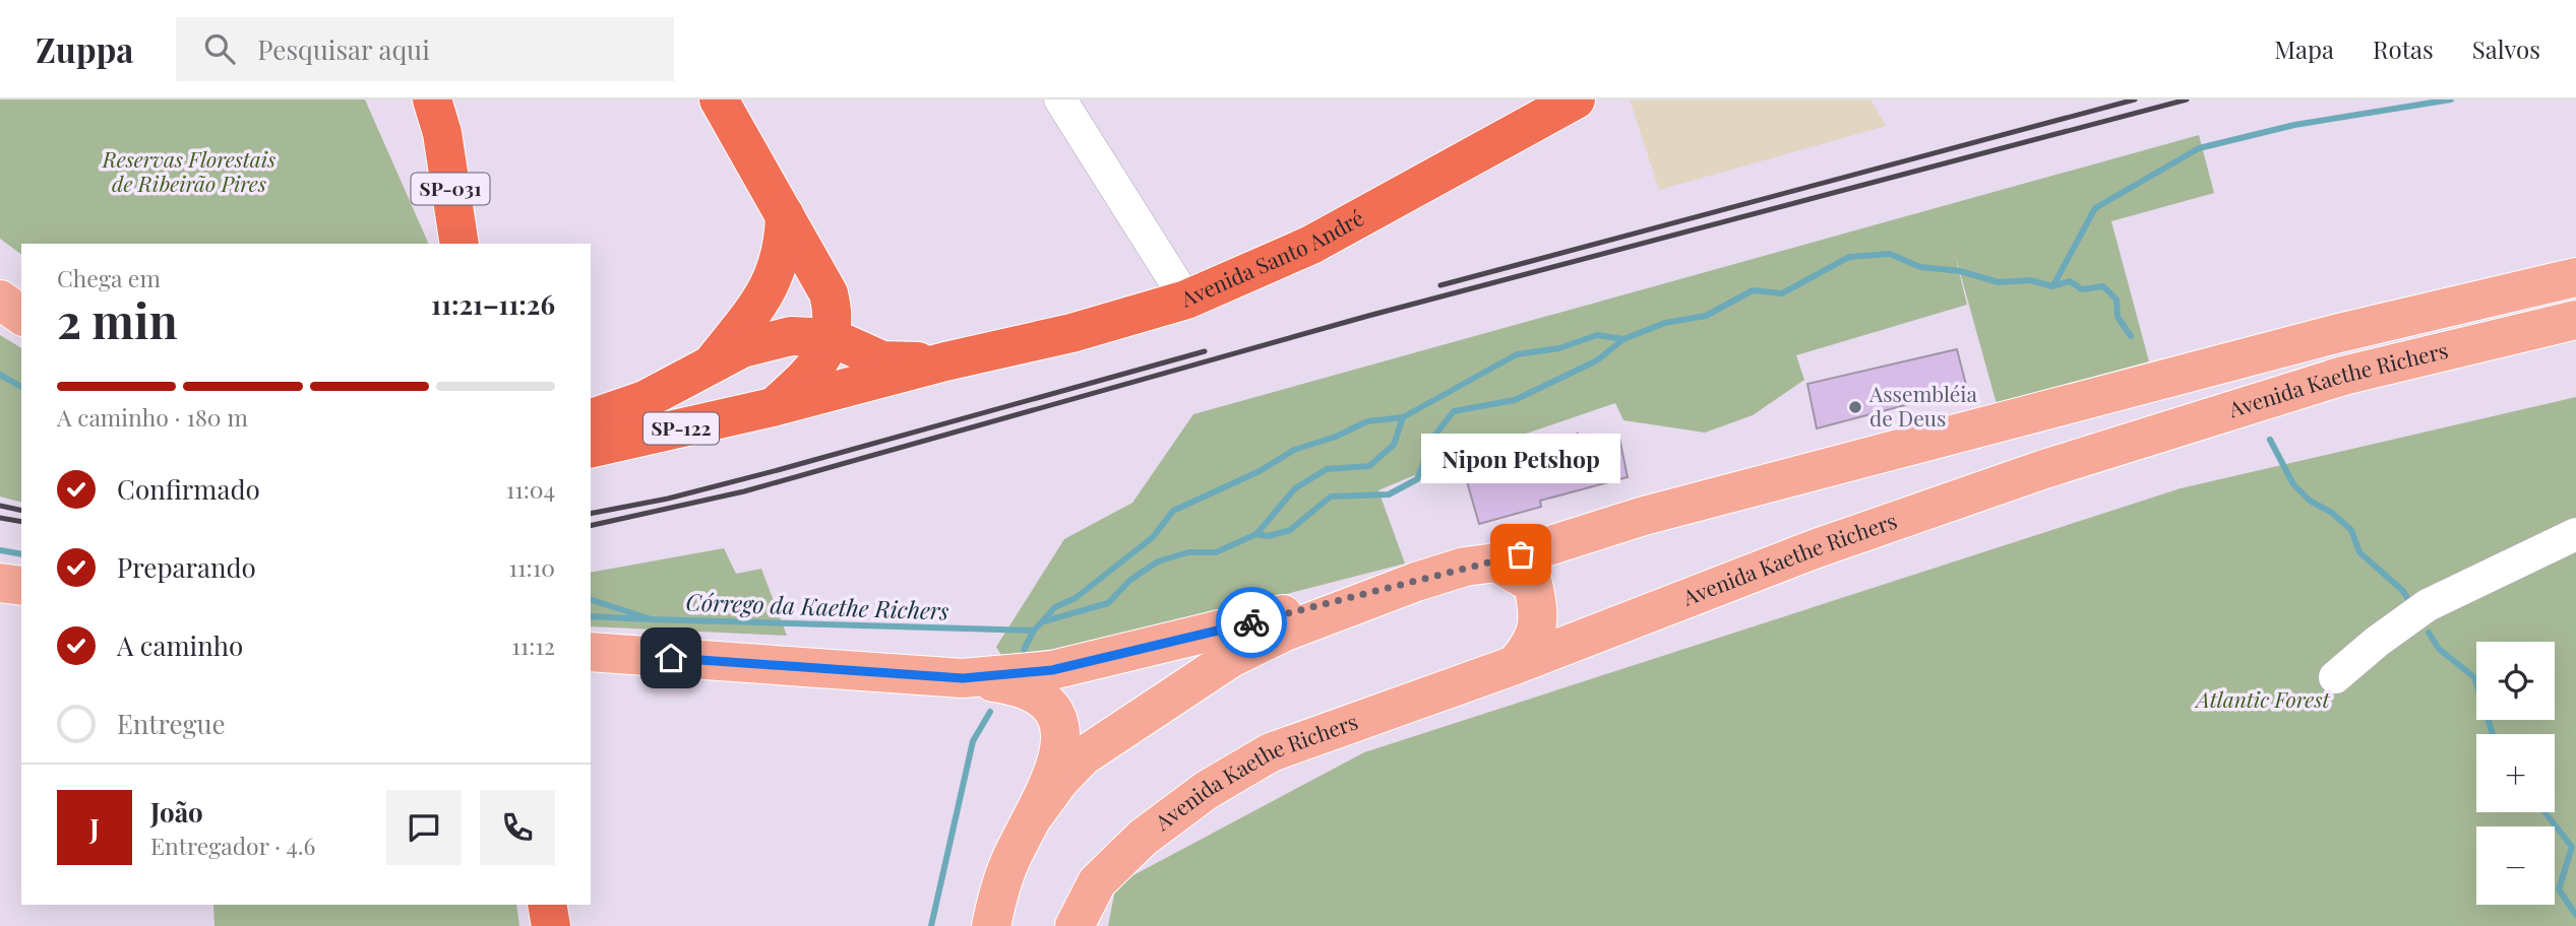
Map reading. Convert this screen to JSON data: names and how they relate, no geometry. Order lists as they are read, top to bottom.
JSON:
{
  "streets": {
    "highway": ["SP-031", "Avenida Santo André", "SP-122"],
    "main road": ["Avenida Kaethe Richers"]
  },
  "crossings": [
    ["Avenida Santo André", "SP-122"]
  ],
  "water": ["Córrego da Kaethe Richers"],
  "parks": ["Reservas Florestais de Ribeirão Pires", "Atlantic Forest"],
  "places": ["Assembléia de Deus", "Nipon Petshop"],
  "page": {
    "header": "Zuppa",
    "search": "Pesquisar aqui",
    "nav": ["Mapa", "Rotas", "Salvos"],
    "heading": ["2 min", "Chega em", "11:21–11:26"],
    "panel": ["João", "Entregador · 4.6"],
    "bar": "A caminho · 180 m",
    "bubble": "Nipon Petshop",
    "list": [
      ["Confirmado", "11:04"],
      ["Preparando", "11:10"],
      ["A caminho", "11:12"],
      "Entregue"
    ],
    "map_buttons": ["+", "−"],
    "round": "J"
  }
}
